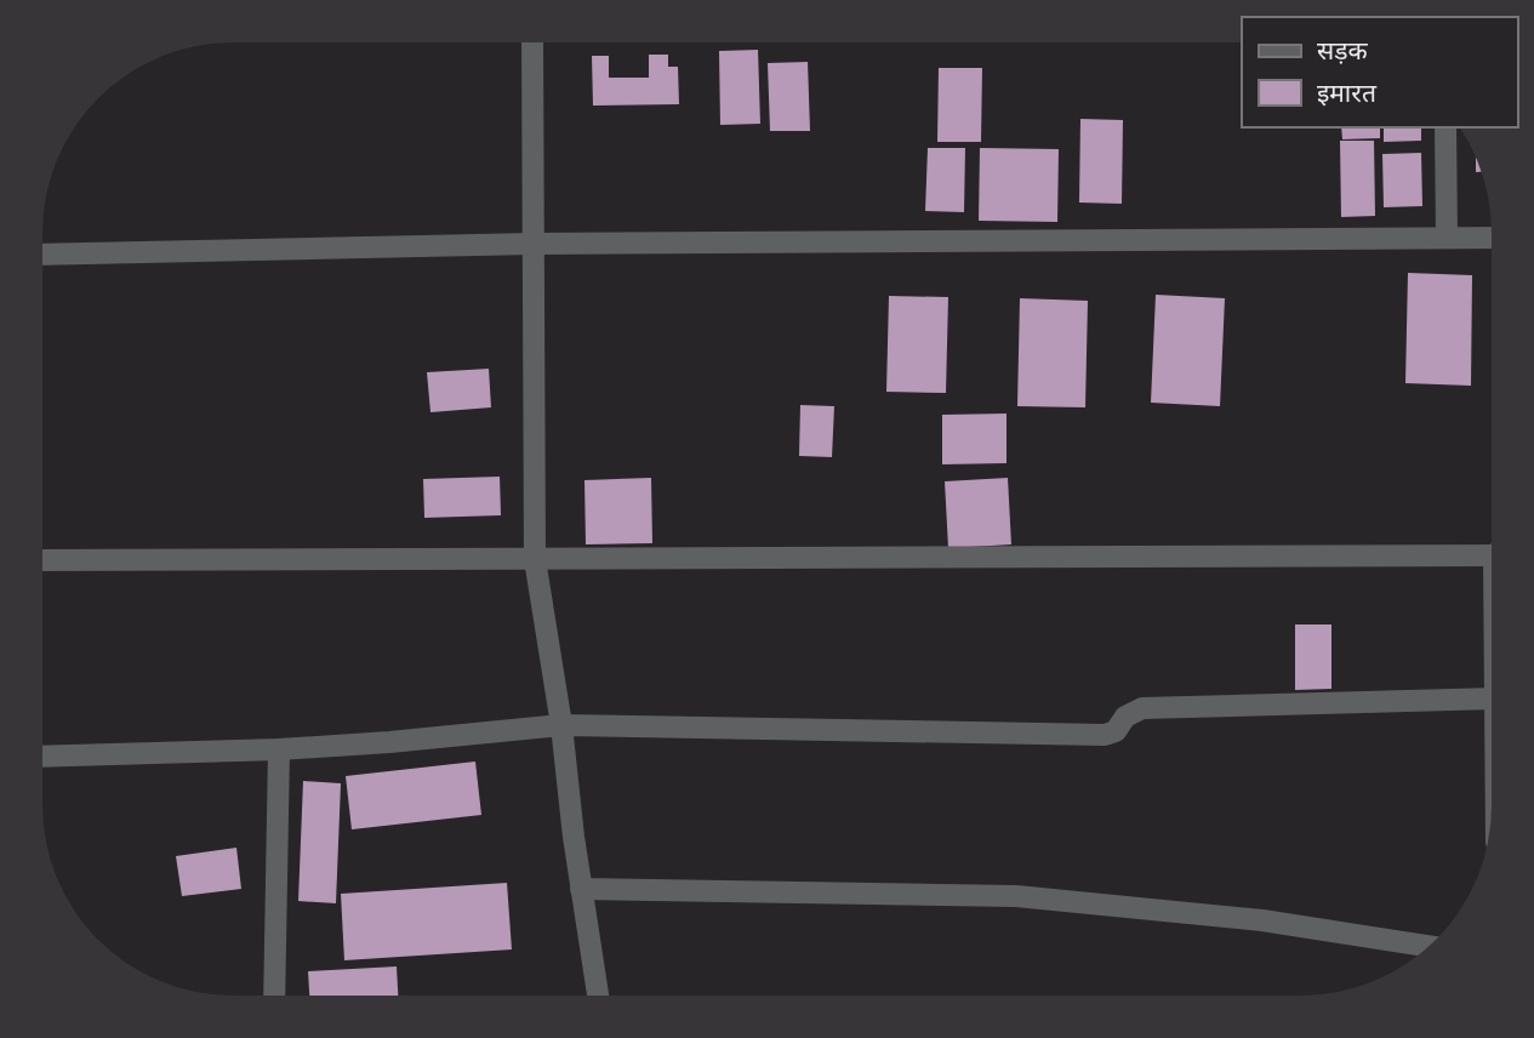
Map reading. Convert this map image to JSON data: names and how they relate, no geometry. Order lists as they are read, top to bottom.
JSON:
{
  "legend": ["सड़क", "इमारत"]
}
